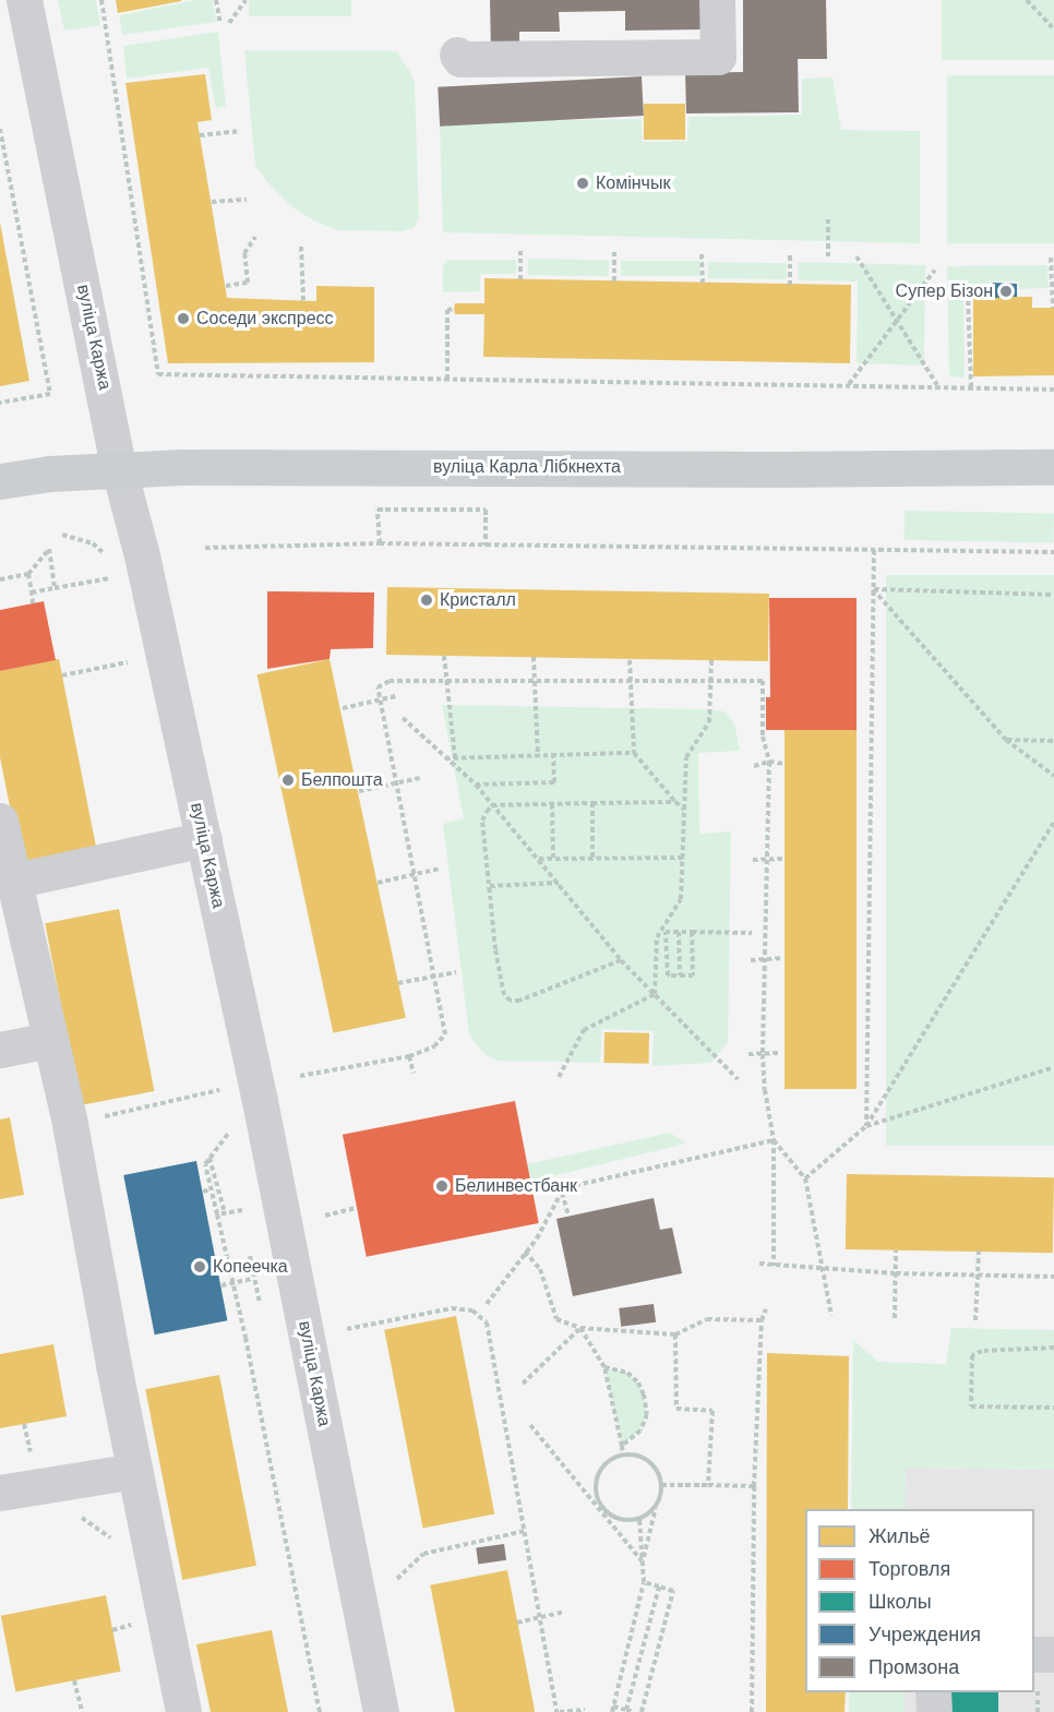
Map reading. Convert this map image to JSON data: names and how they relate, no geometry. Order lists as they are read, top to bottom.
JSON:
{
  "streets": {
    "main road": ["вуліца Карла Лібкнехта"],
    "street": ["вуліца Каржа"]
  },
  "crossings": [
    ["вуліца Каржа", "вуліца Карла Лібкнехта"]
  ],
  "places": [
    "Комінчык",
    "Супер Бізон",
    "Соседи экспресс",
    "Кристалл",
    "Белпошта",
    "Белинвестбанк",
    "Копеечка"
  ],
  "legend": [
    "Жильё",
    "Торговля",
    "Школы",
    "Учреждения",
    "Промзона"
  ]
}
